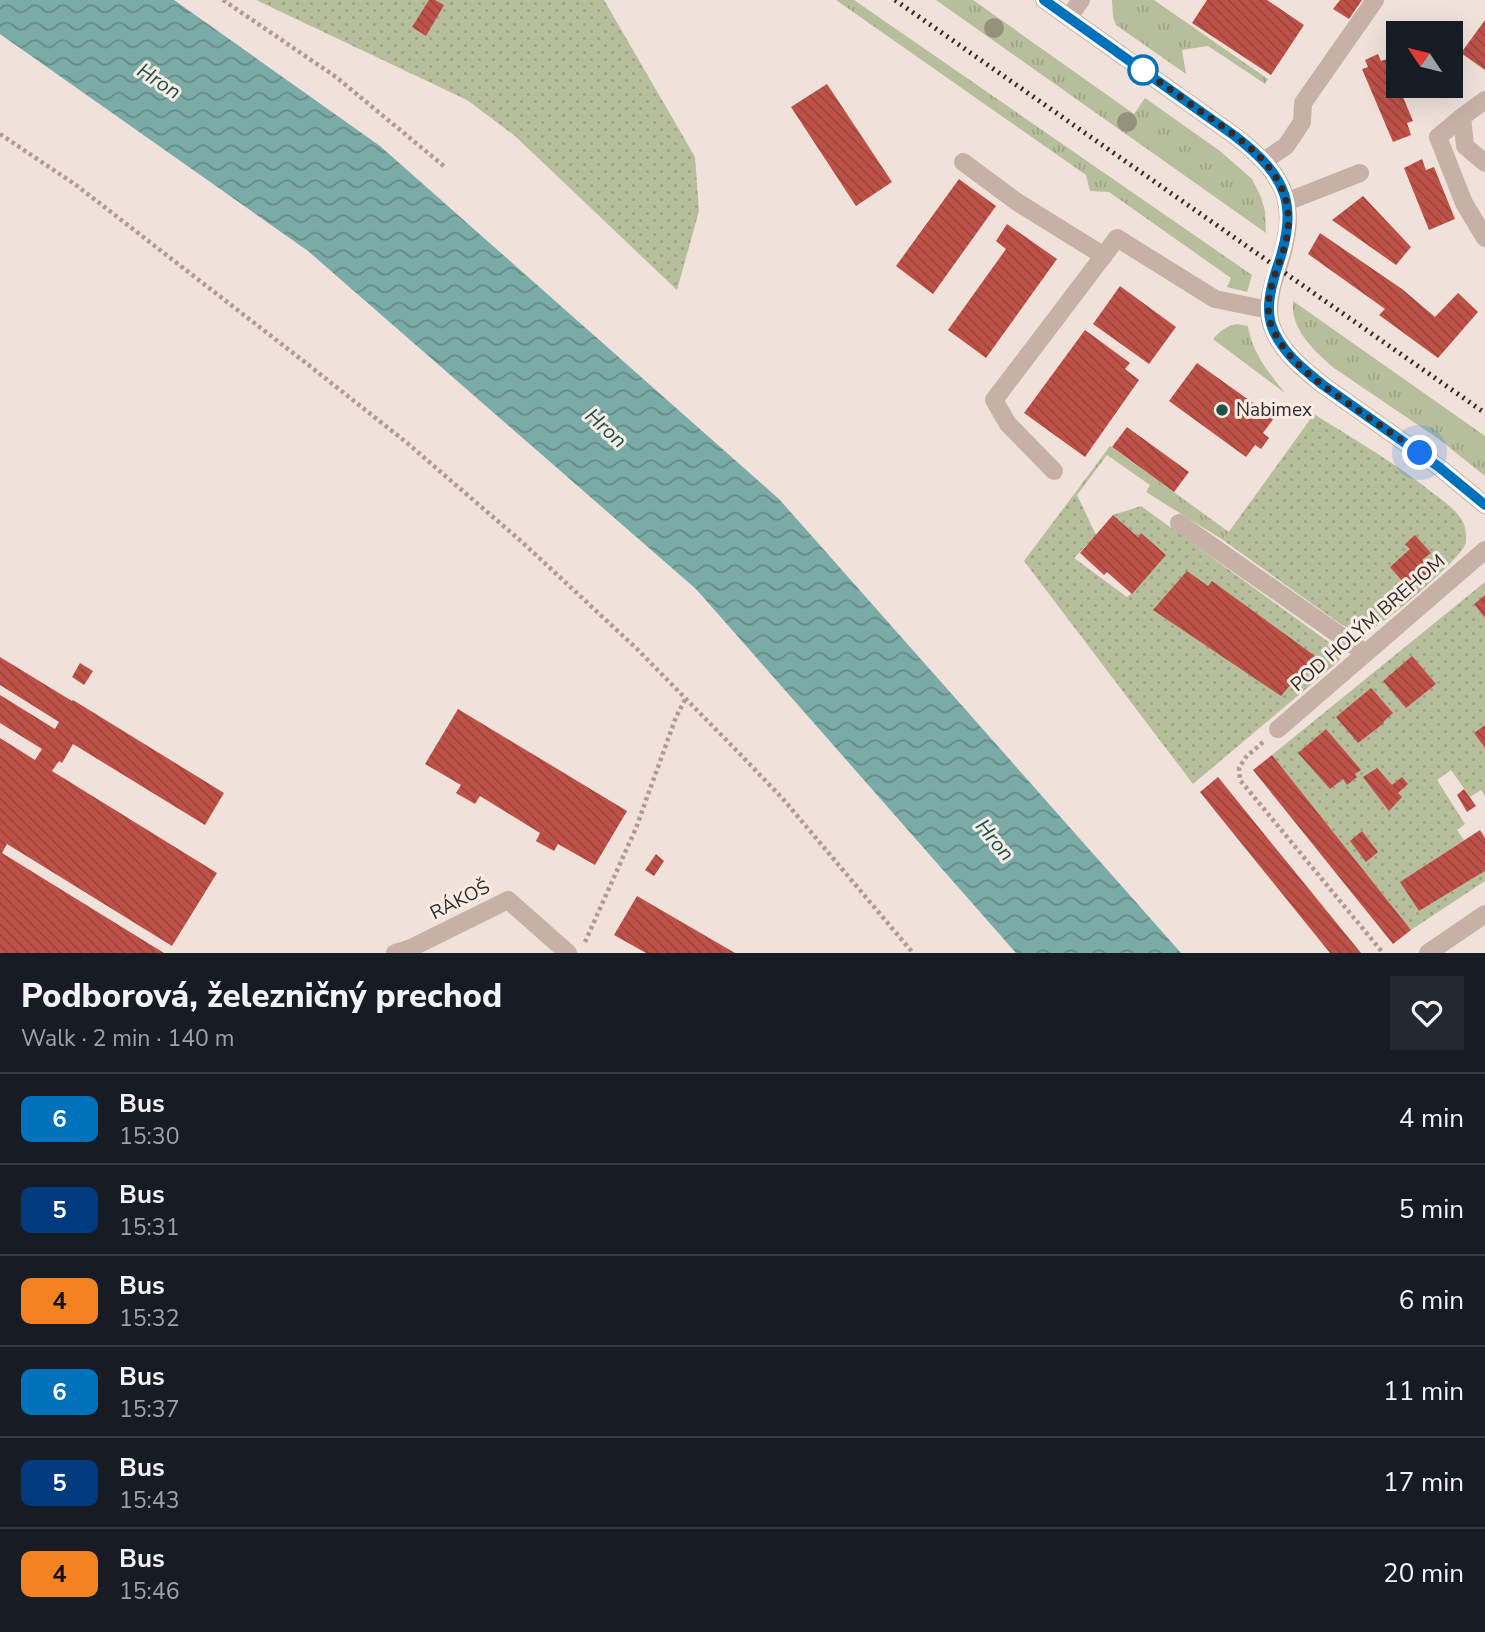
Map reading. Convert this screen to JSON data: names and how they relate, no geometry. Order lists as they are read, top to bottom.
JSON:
{
  "streets": {
    "street": ["POD HOLÝM BREHOM", "RÁKOŠ"]
  },
  "water": ["Hron"],
  "places": ["Nabimex"],
  "lines": ["bus line 6"],
  "north": "top left",
  "page": {
    "heading": ["Podborová, železničný prechod", "Walk · 2 min · 140 m"],
    "list": [
      {
        "mark": "6",
        "name": "Bus",
        "note": "15:30",
        "value": "4 min"
      },
      {
        "mark": "5",
        "name": "Bus",
        "note": "15:31",
        "value": "5 min"
      },
      {
        "mark": "4",
        "name": "Bus",
        "note": "15:32",
        "value": "6 min"
      },
      {
        "mark": "6",
        "name": "Bus",
        "note": "15:37",
        "value": "11 min"
      },
      {
        "mark": "5",
        "name": "Bus",
        "note": "15:43",
        "value": "17 min"
      },
      {
        "mark": "4",
        "name": "Bus",
        "note": "15:46",
        "value": "20 min"
      }
    ]
  }
}
